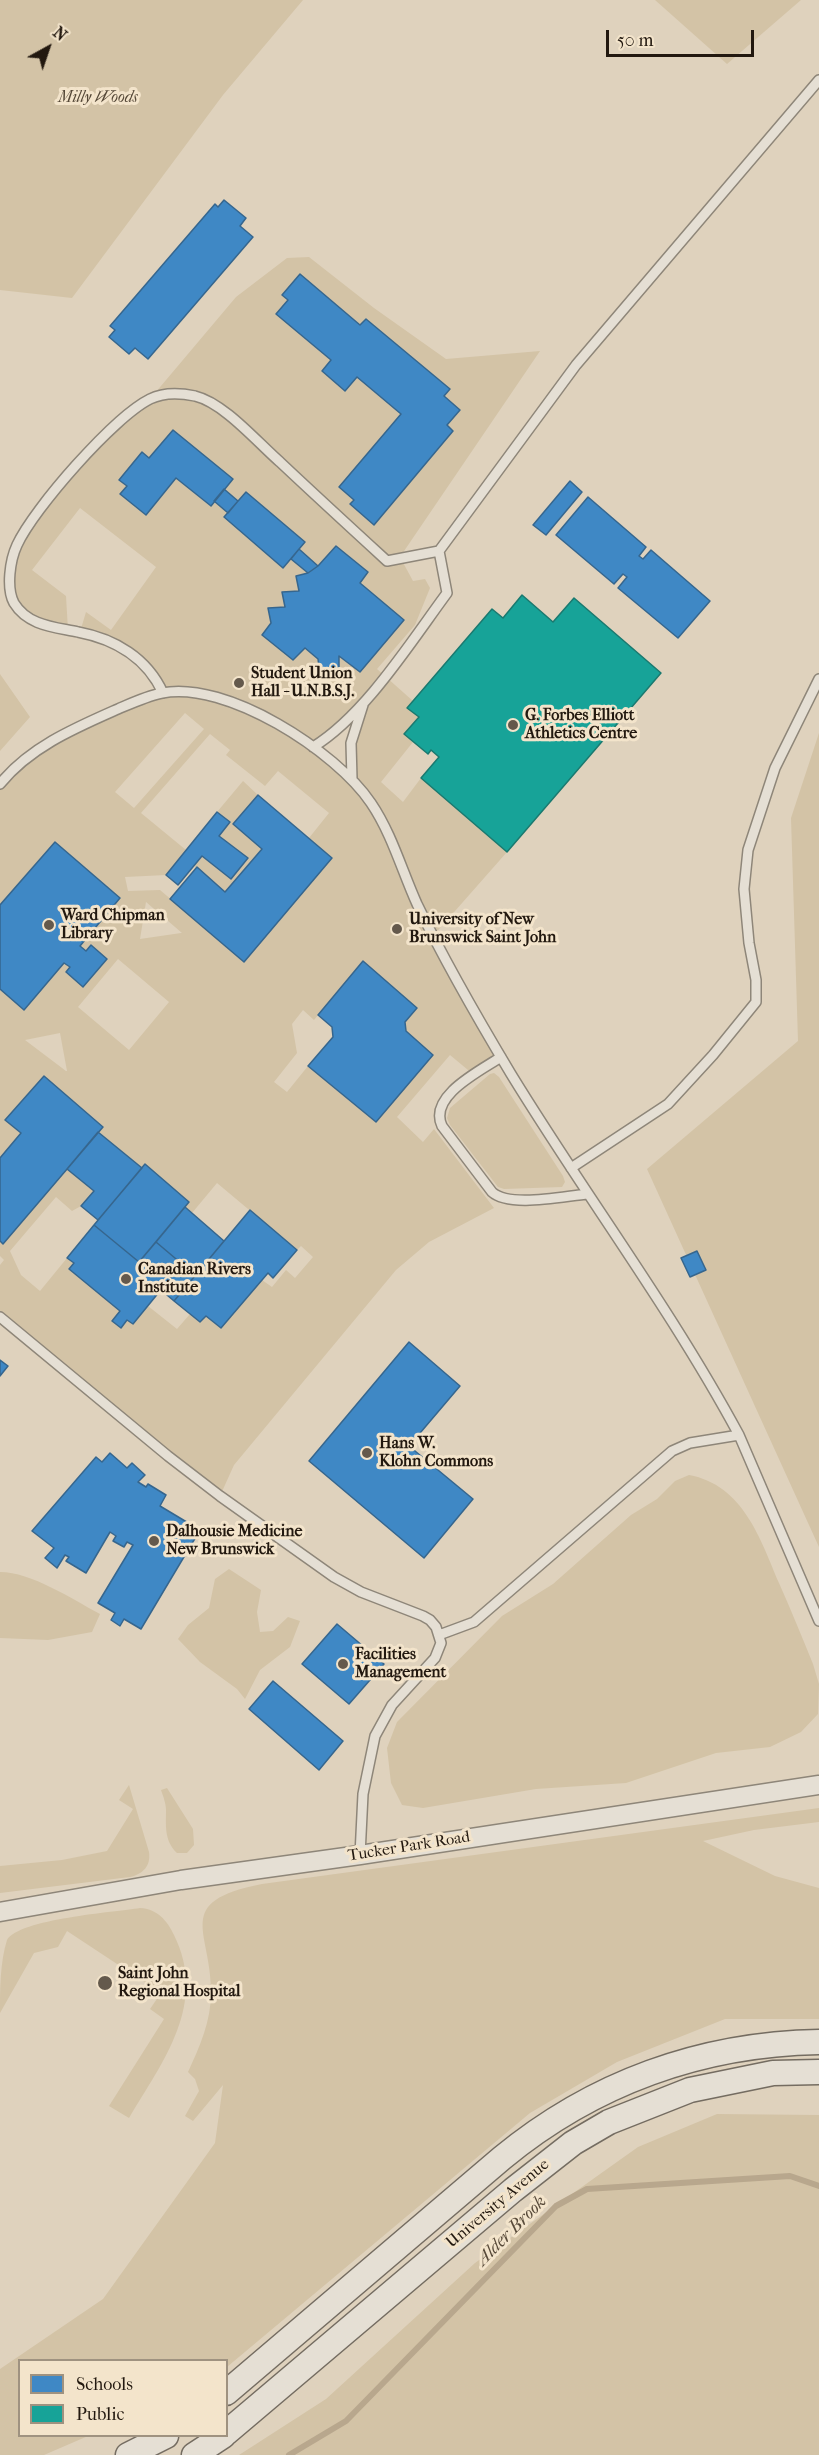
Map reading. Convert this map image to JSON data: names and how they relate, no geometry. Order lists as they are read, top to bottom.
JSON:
{
  "streets": {
    "main road": ["University Avenue"],
    "street": ["Tucker Park Road"]
  },
  "water": ["Alder Brook"],
  "parks": ["Milly Woods"],
  "places": [
    "Student Union Hall - U.N.B.S.J.",
    "G. Forbes Elliott Athletics Centre",
    "Ward Chipman Library",
    "University of New Brunswick Saint John",
    "Canadian Rivers Institute",
    "Hans W. Klohn Commons",
    "Dalhousie Medicine New Brunswick",
    "Facilities Management",
    "Saint John Regional Hospital"
  ],
  "legend": ["Schools", "Public"],
  "scale_bar": "50 m",
  "north": "top right"
}
